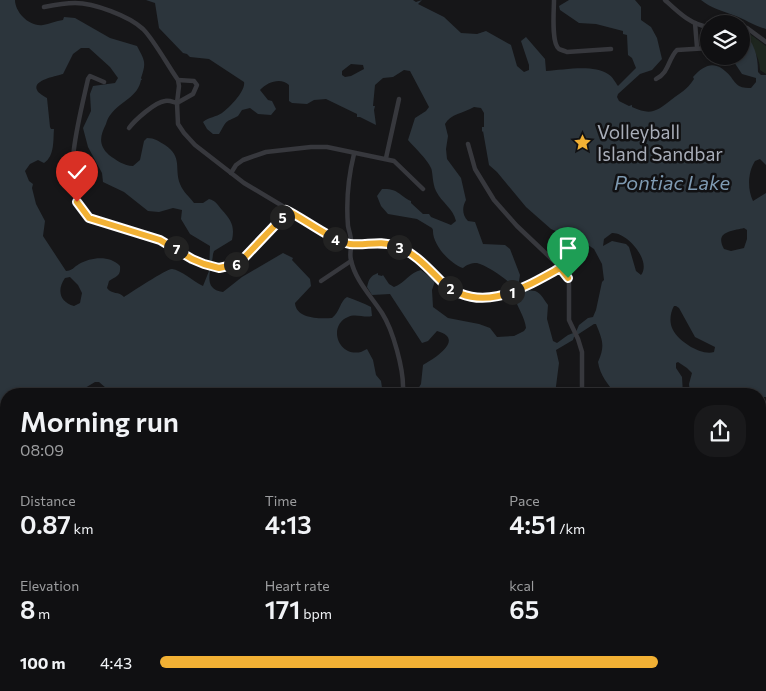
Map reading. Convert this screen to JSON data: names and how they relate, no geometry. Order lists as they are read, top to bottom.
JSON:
{
  "water": ["Pontiac Lake"],
  "places": {
    "place": ["Volleyball Island Sandbar"]
  },
  "page": {
    "pins": [
      "5",
      "4",
      "3",
      "7",
      "6",
      "2",
      "1"
    ],
    "heading": ["Morning run", "08:09"],
    "stats": [
      ["Distance", "0.87 km"],
      ["Time", "4:13"],
      ["Pace", "4:51 /km"],
      ["Elevation", "8 m"],
      ["Heart rate", "171 bpm"],
      ["kcal", "65"]
    ],
    "list": [
      {
        "name": "100 m",
        "note": "4:43"
      }
    ]
  }
}
